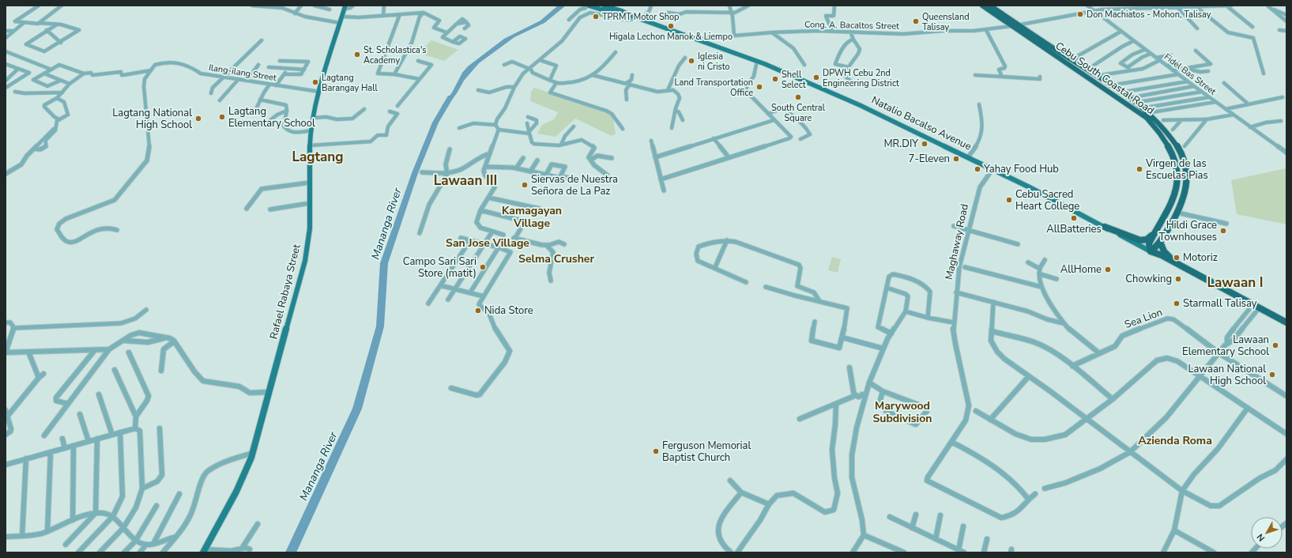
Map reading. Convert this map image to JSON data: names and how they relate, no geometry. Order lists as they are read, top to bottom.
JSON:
{
  "streets": {
    "highway": ["Cebu South Coastal Road", "Natalio Bacalso Avenue"],
    "main road": ["Rafael Rabaya Street"],
    "street": [
      "Cong. A. Bacaltos Street",
      "Ilang-ilang Street",
      "Fidel Bas Street",
      "Maghaway Road",
      "Sea Lion"
    ]
  },
  "crossings": [
    ["Cong. A. Bacaltos Street", "Fidel Bas Street"],
    ["Cong. A. Bacaltos Street", "Cebu South Coastal Road"],
    ["Cong. A. Bacaltos Street", "Natalio Bacalso Avenue"],
    ["Ilang-ilang Street", "Rafael Rabaya Street"],
    ["Cebu South Coastal Road", "Natalio Bacalso Avenue"],
    ["Natalio Bacalso Avenue", "Maghaway Road"]
  ],
  "districts": [
    "Lagtang",
    "Lawaan III",
    "Kamagayan Village",
    "San Jose Village",
    "Selma Crusher",
    "Lawaan I",
    "Marywood Subdivision",
    "Azienda Roma"
  ],
  "water": ["Mananga River"],
  "places": [
    "Don Machiatos - Mohon, Talisay",
    "TPRMT Motor Shop",
    "Queensland Talisay",
    "Higala Lechon Manok & Liempo",
    "St. Scholastica's Academy",
    "Iglesia ni Cristo",
    "DPWH Cebu 2nd Engineering District",
    "Shell Select",
    "Lagtang Barangay Hall",
    "Land Transportation Office",
    "South Central Square",
    "Lagtang Elementary School",
    "Lagtang National High School",
    "MR.DIY",
    "7-Eleven",
    "Yahay Food Hub",
    "Virgen de las Escuelas Pias",
    "Siervas de Nuestra Señora de La Paz",
    "Cebu Sacred Heart College",
    "AllBatteries",
    "Hildi Grace Townhouses",
    "Motoriz",
    "Campo Sari Sari Store (matit)",
    "AllHome",
    "Chowking",
    "Starmall Talisay",
    "Nida Store",
    "Lawaan Elementary School",
    "Lawaan National High School",
    "Ferguson Memorial Baptist Church"
  ],
  "north": "bottom left"
}
